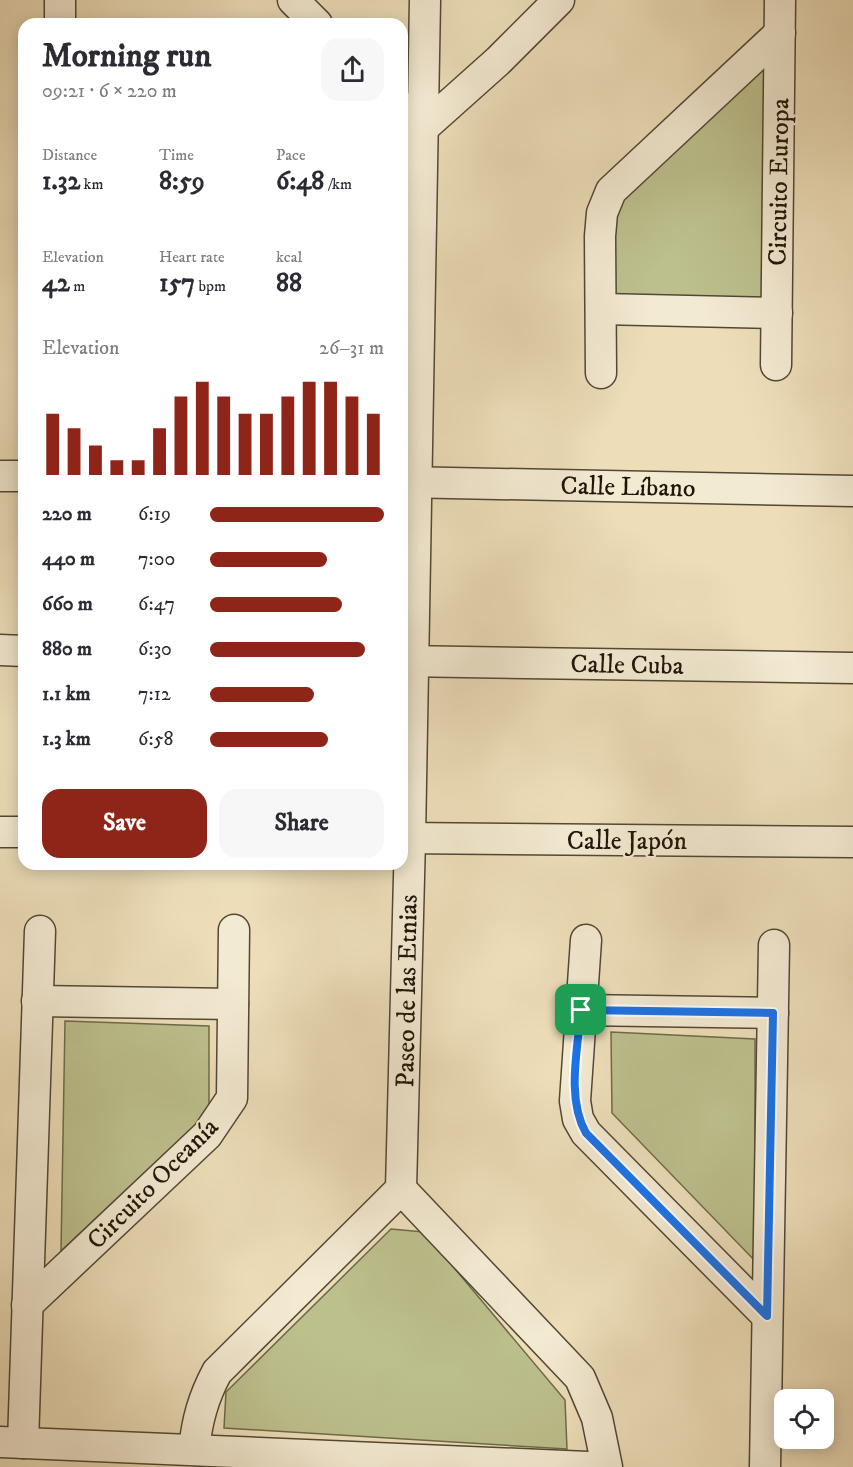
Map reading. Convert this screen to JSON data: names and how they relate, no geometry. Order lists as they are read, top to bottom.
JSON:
{
  "streets": {
    "street": [
      "Circuito Europa",
      "Calle Líbano",
      "Calle Cuba",
      "Calle Japón",
      "Paseo de las Etnias",
      "Circuito Oceanía"
    ]
  },
  "crossings": [
    ["Calle Líbano", "Paseo de las Etnias"]
  ],
  "page": {
    "heading": ["Morning run", "09:21 · 6 × 220 m"],
    "stats": [
      ["Distance", "1.32 km"],
      ["Time", "8:59"],
      ["Pace", "6:48 /km"],
      ["Elevation", "42 m"],
      ["Heart rate", "157 bpm"],
      ["kcal", "88"]
    ],
    "chart": ["Elevation", "26–31 m"],
    "list": [
      {
        "name": "220 m",
        "note": "6:19"
      },
      {
        "name": "440 m",
        "note": "7:00"
      },
      {
        "name": "660 m",
        "note": "6:47"
      },
      {
        "name": "880 m",
        "note": "6:30"
      },
      {
        "name": "1.1 km",
        "note": "7:12"
      },
      {
        "name": "1.3 km",
        "note": "6:58"
      }
    ],
    "buttons": ["Save", "Share"]
  }
}
